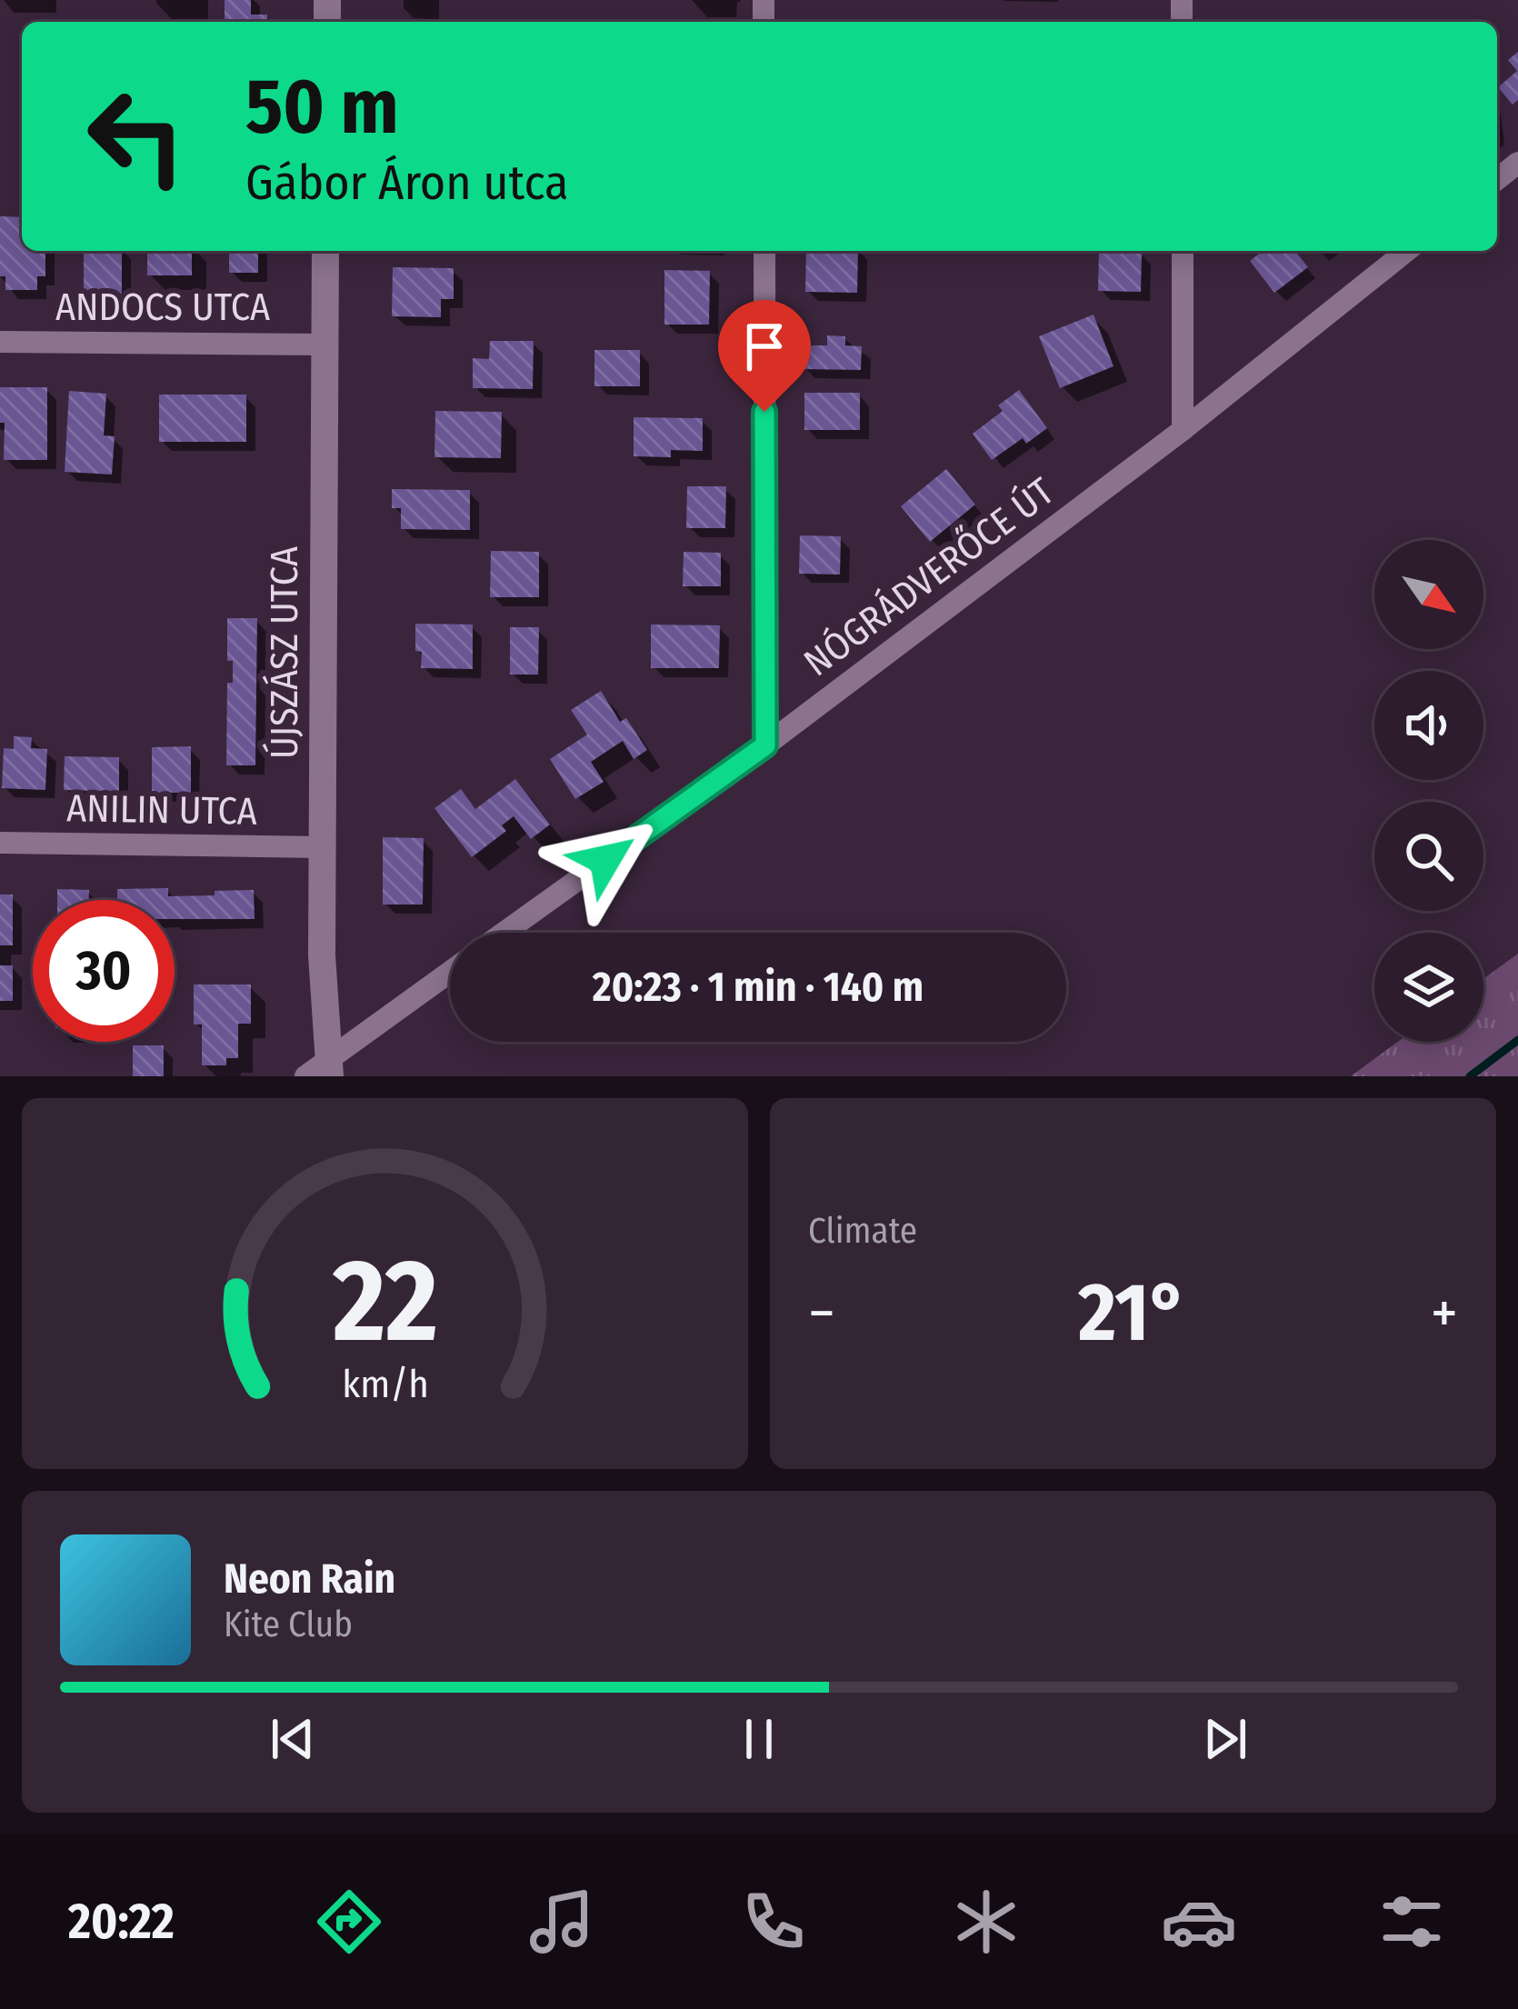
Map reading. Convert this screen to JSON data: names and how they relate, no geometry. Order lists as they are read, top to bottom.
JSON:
{
  "streets": {
    "street": [
      "ANDOCS UTCA",
      "NÓGRÁDVERŐCE ÚT",
      "ÚJSZÁSZ UTCA",
      "ANILIN UTCA"
    ]
  },
  "crossings": [
    ["ANDOCS UTCA", "ÚJSZÁSZ UTCA"],
    ["ÚJSZÁSZ UTCA", "ANILIN UTCA"]
  ],
  "north": "bottom right",
  "page": {
    "turn": ["50 m", "Gábor Áron utca"],
    "limit": "30",
    "trip": "20:23 · 1 min · 140 m",
    "tile": "Climate",
    "heat": ["−", "21°", "+"],
    "song": ["Neon Rain", "Kite Club"],
    "tabs": "20:22",
    "gauge": ["22", "km/h"]
  }
}
